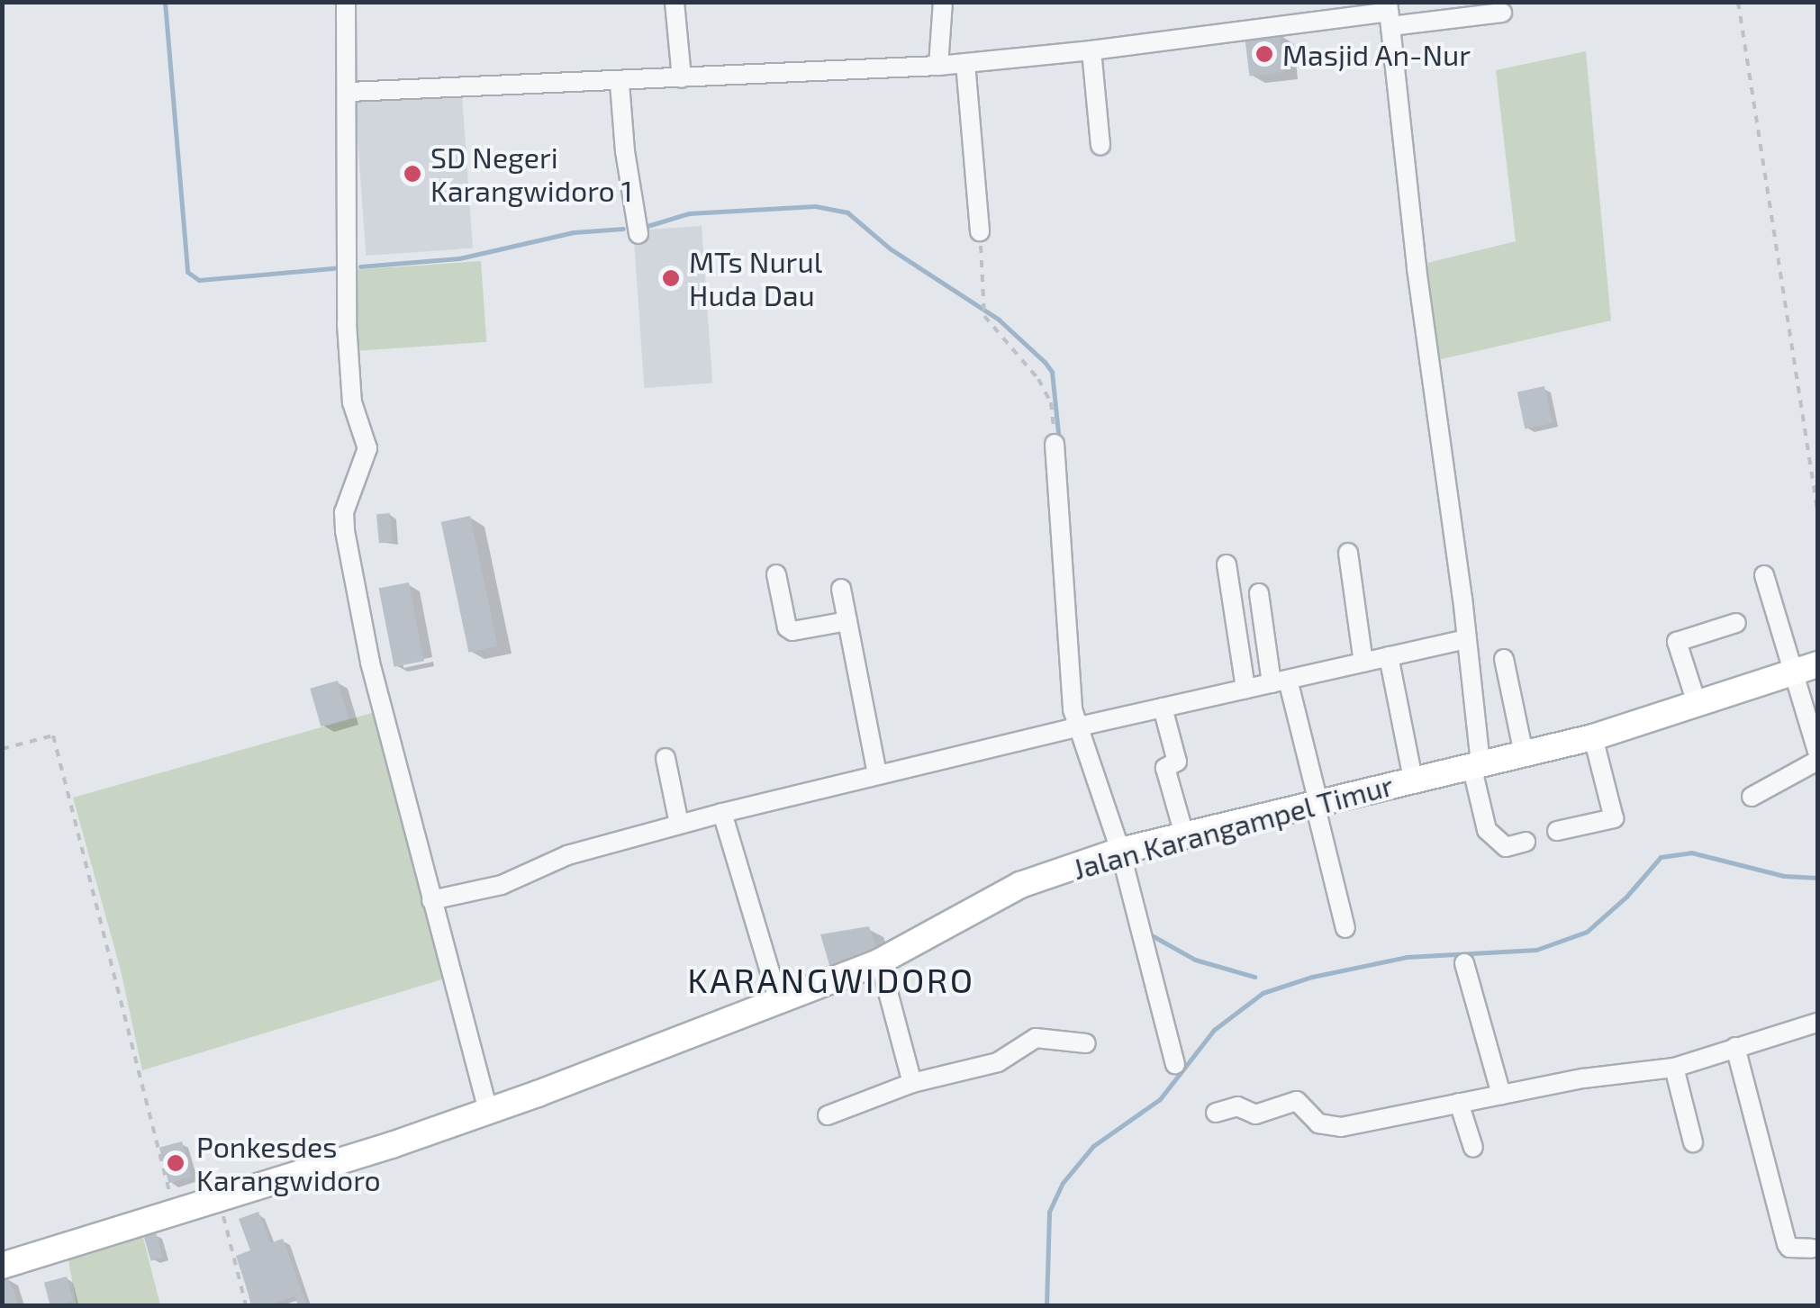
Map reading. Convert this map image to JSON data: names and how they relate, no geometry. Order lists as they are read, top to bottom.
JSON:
{
  "streets": {
    "street": ["Jalan Karangampel Timur"]
  },
  "districts": ["KARANGWIDORO"],
  "places": [
    "Masjid An-Nur",
    "SD Negeri Karangwidoro 1",
    "MTs Nurul Huda Dau",
    "Ponkesdes Karangwidoro"
  ]
}
